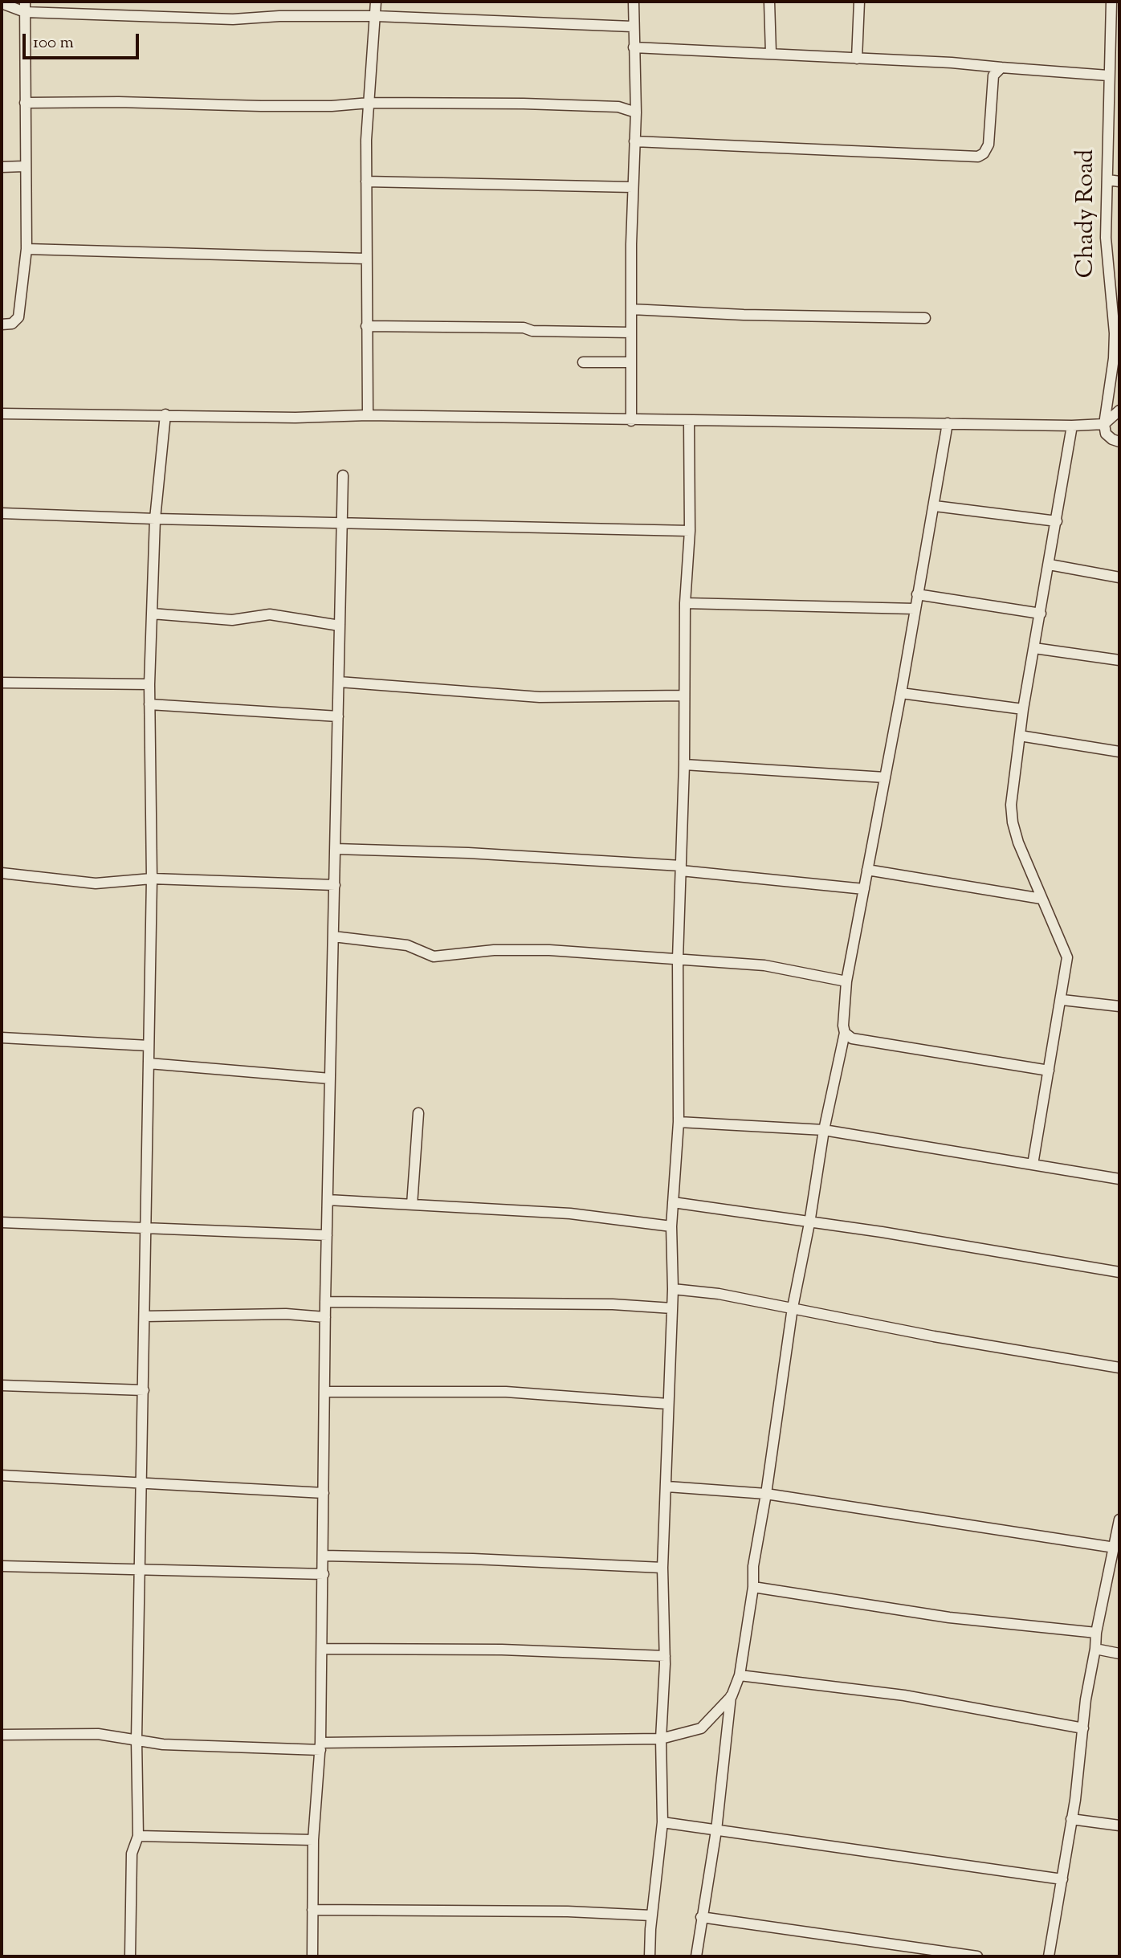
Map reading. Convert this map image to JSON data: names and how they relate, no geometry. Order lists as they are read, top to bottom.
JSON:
{
  "streets": {
    "street": ["Chady Road"]
  },
  "scale_bar": "100 m"
}
